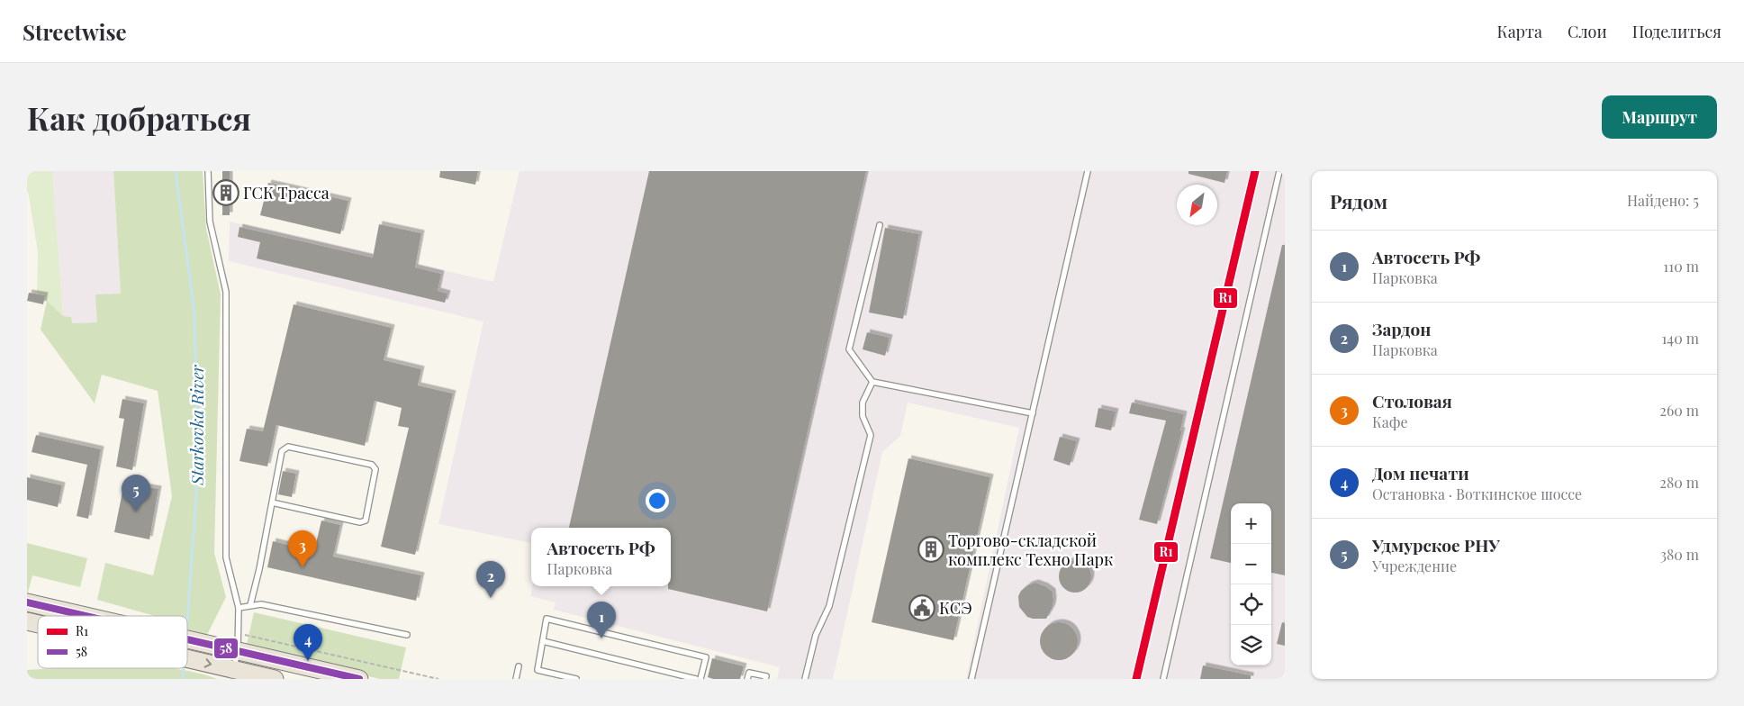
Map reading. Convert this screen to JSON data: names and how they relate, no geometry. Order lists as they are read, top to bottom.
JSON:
{
  "water": ["Starkovka River"],
  "places": {
    "building": ["ГСК Трасса", "Торгово-складской комплекс Техно Парк"],
    "public building": ["КСЭ"]
  },
  "lines": ["transit line R1", "transit line 58"],
  "legend": ["R1", "58"],
  "north": "bottom left",
  "page": {
    "header": "Streetwise",
    "nav": ["Карта", "Слои", "Поделиться"],
    "buttons": "Маршрут",
    "title": "Как добраться",
    "heading": ["Рядом", "Найдено: 5"],
    "list": [
      {
        "mark": "1",
        "name": "Автосеть РФ",
        "note": "Парковка",
        "value": "110 m"
      },
      {
        "mark": "2",
        "name": "Зардон",
        "note": "Парковка",
        "value": "140 m"
      },
      {
        "mark": "3",
        "name": "Столовая",
        "note": "Кафе",
        "value": "260 m"
      },
      {
        "mark": "4",
        "name": "Дом печати",
        "note": "Остановка · Воткинское шоссе",
        "value": "280 m"
      },
      {
        "mark": "5",
        "name": "Удмурское РНУ",
        "note": "Учреждение",
        "value": "380 m"
      }
    ],
    "pins": [
      "5",
      "3",
      "2",
      "1",
      "4"
    ],
    "map_buttons": ["+", "−"],
    "popup": ["Автосеть РФ", "Парковка"]
  }
}
